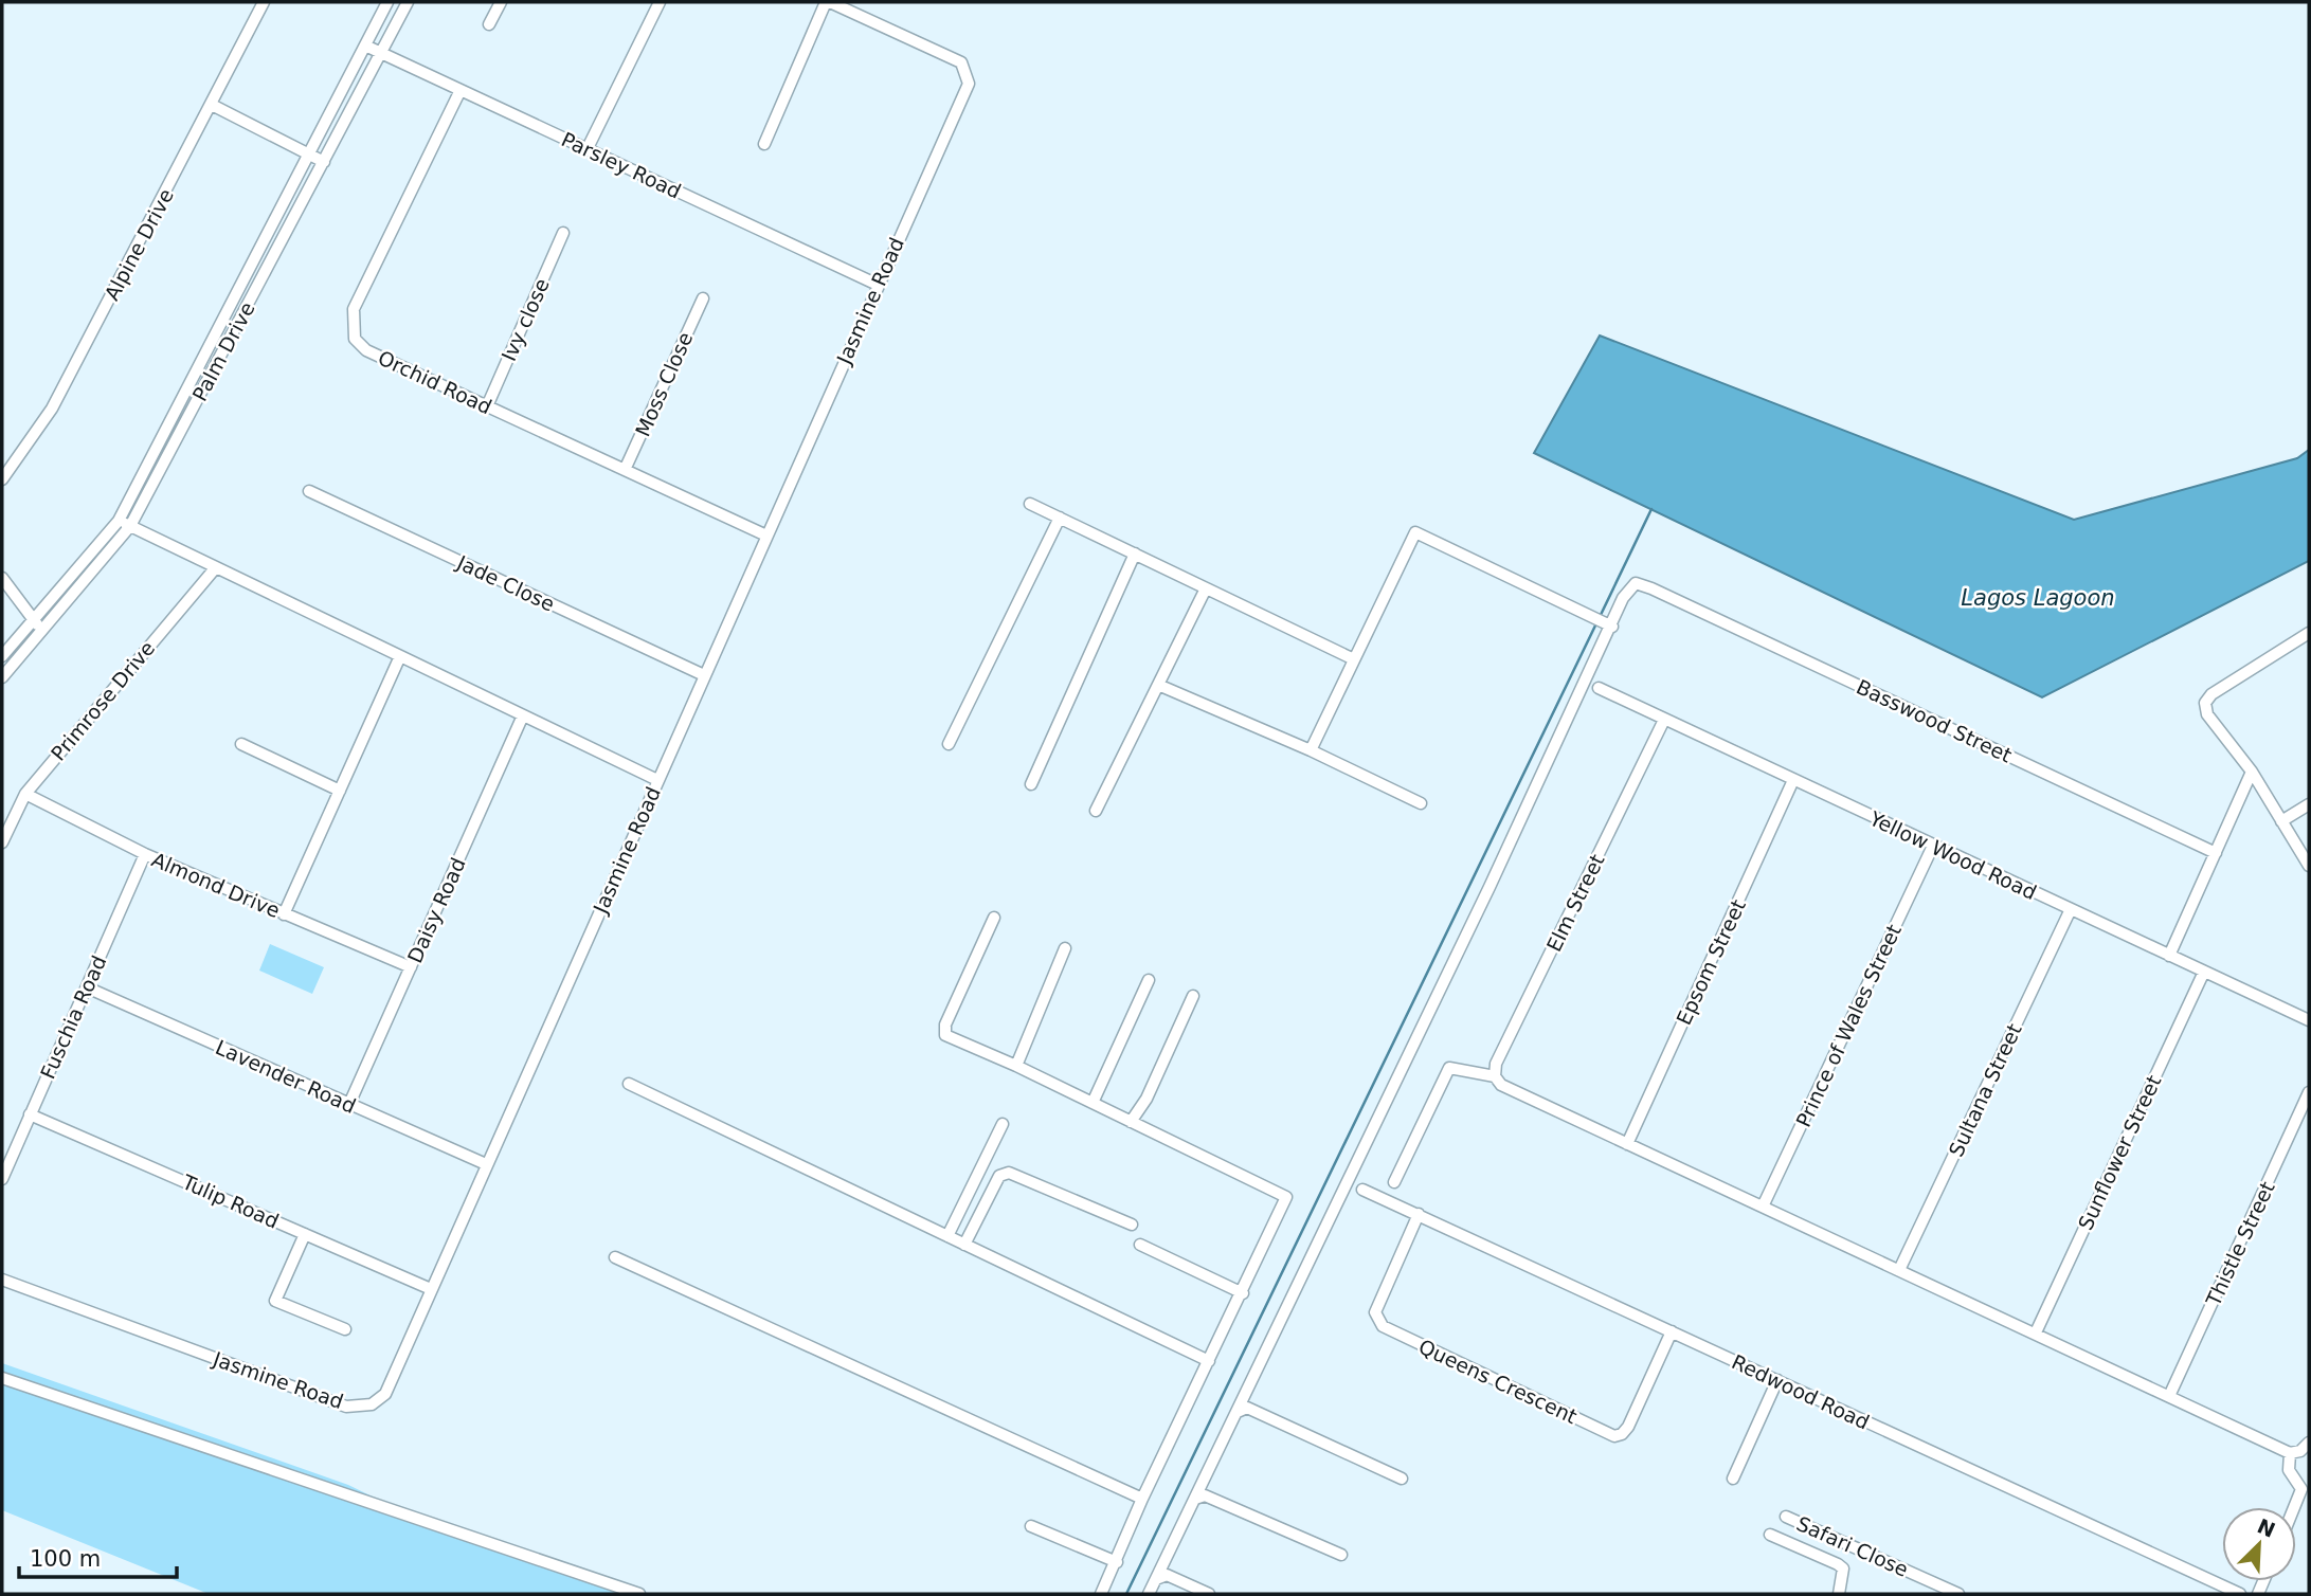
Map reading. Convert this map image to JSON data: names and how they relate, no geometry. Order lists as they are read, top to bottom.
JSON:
{
  "streets": {
    "street": [
      "Parsley Road",
      "Alpine Drive",
      "Jasmine Road",
      "Ivy close",
      "Palm Drive",
      "Orchid Road",
      "Moss Close",
      "Jade Close",
      "Primrose Drive",
      "Basswood Street",
      "Yellow Wood Road",
      "Almond Drive",
      "Elm Street",
      "Daisy Road",
      "Epsom Street",
      "Fuschia Road",
      "Prince of Wales Street",
      "Lavender Road",
      "Sultana Street",
      "Sunflower Street",
      "Tulip Road",
      "Thistle Street",
      "Queens Crescent",
      "Redwood Road",
      "Safari Close"
    ]
  },
  "crossings": [
    ["Parsley Road", "Jasmine Road"],
    ["Parsley Road", "Palm Drive"],
    ["Parsley Road", "Orchid Road"],
    ["Jasmine Road", "Orchid Road"],
    ["Jasmine Road", "Jade Close"],
    ["Jasmine Road", "Lavender Road"],
    ["Jasmine Road", "Tulip Road"],
    ["Ivy close", "Orchid Road"],
    ["Orchid Road", "Moss Close"],
    ["Primrose Drive", "Almond Drive"],
    ["Yellow Wood Road", "Elm Street"],
    ["Yellow Wood Road", "Epsom Street"],
    ["Yellow Wood Road", "Prince of Wales Street"],
    ["Yellow Wood Road", "Sultana Street"],
    ["Yellow Wood Road", "Sunflower Street"],
    ["Almond Drive", "Daisy Road"],
    ["Almond Drive", "Fuschia Road"],
    ["Daisy Road", "Lavender Road"],
    ["Fuschia Road", "Lavender Road"],
    ["Fuschia Road", "Tulip Road"],
    ["Queens Crescent", "Redwood Road"]
  ],
  "water": ["Lagos Lagoon"],
  "scale_bar": "100 m",
  "north": "top right"
}
